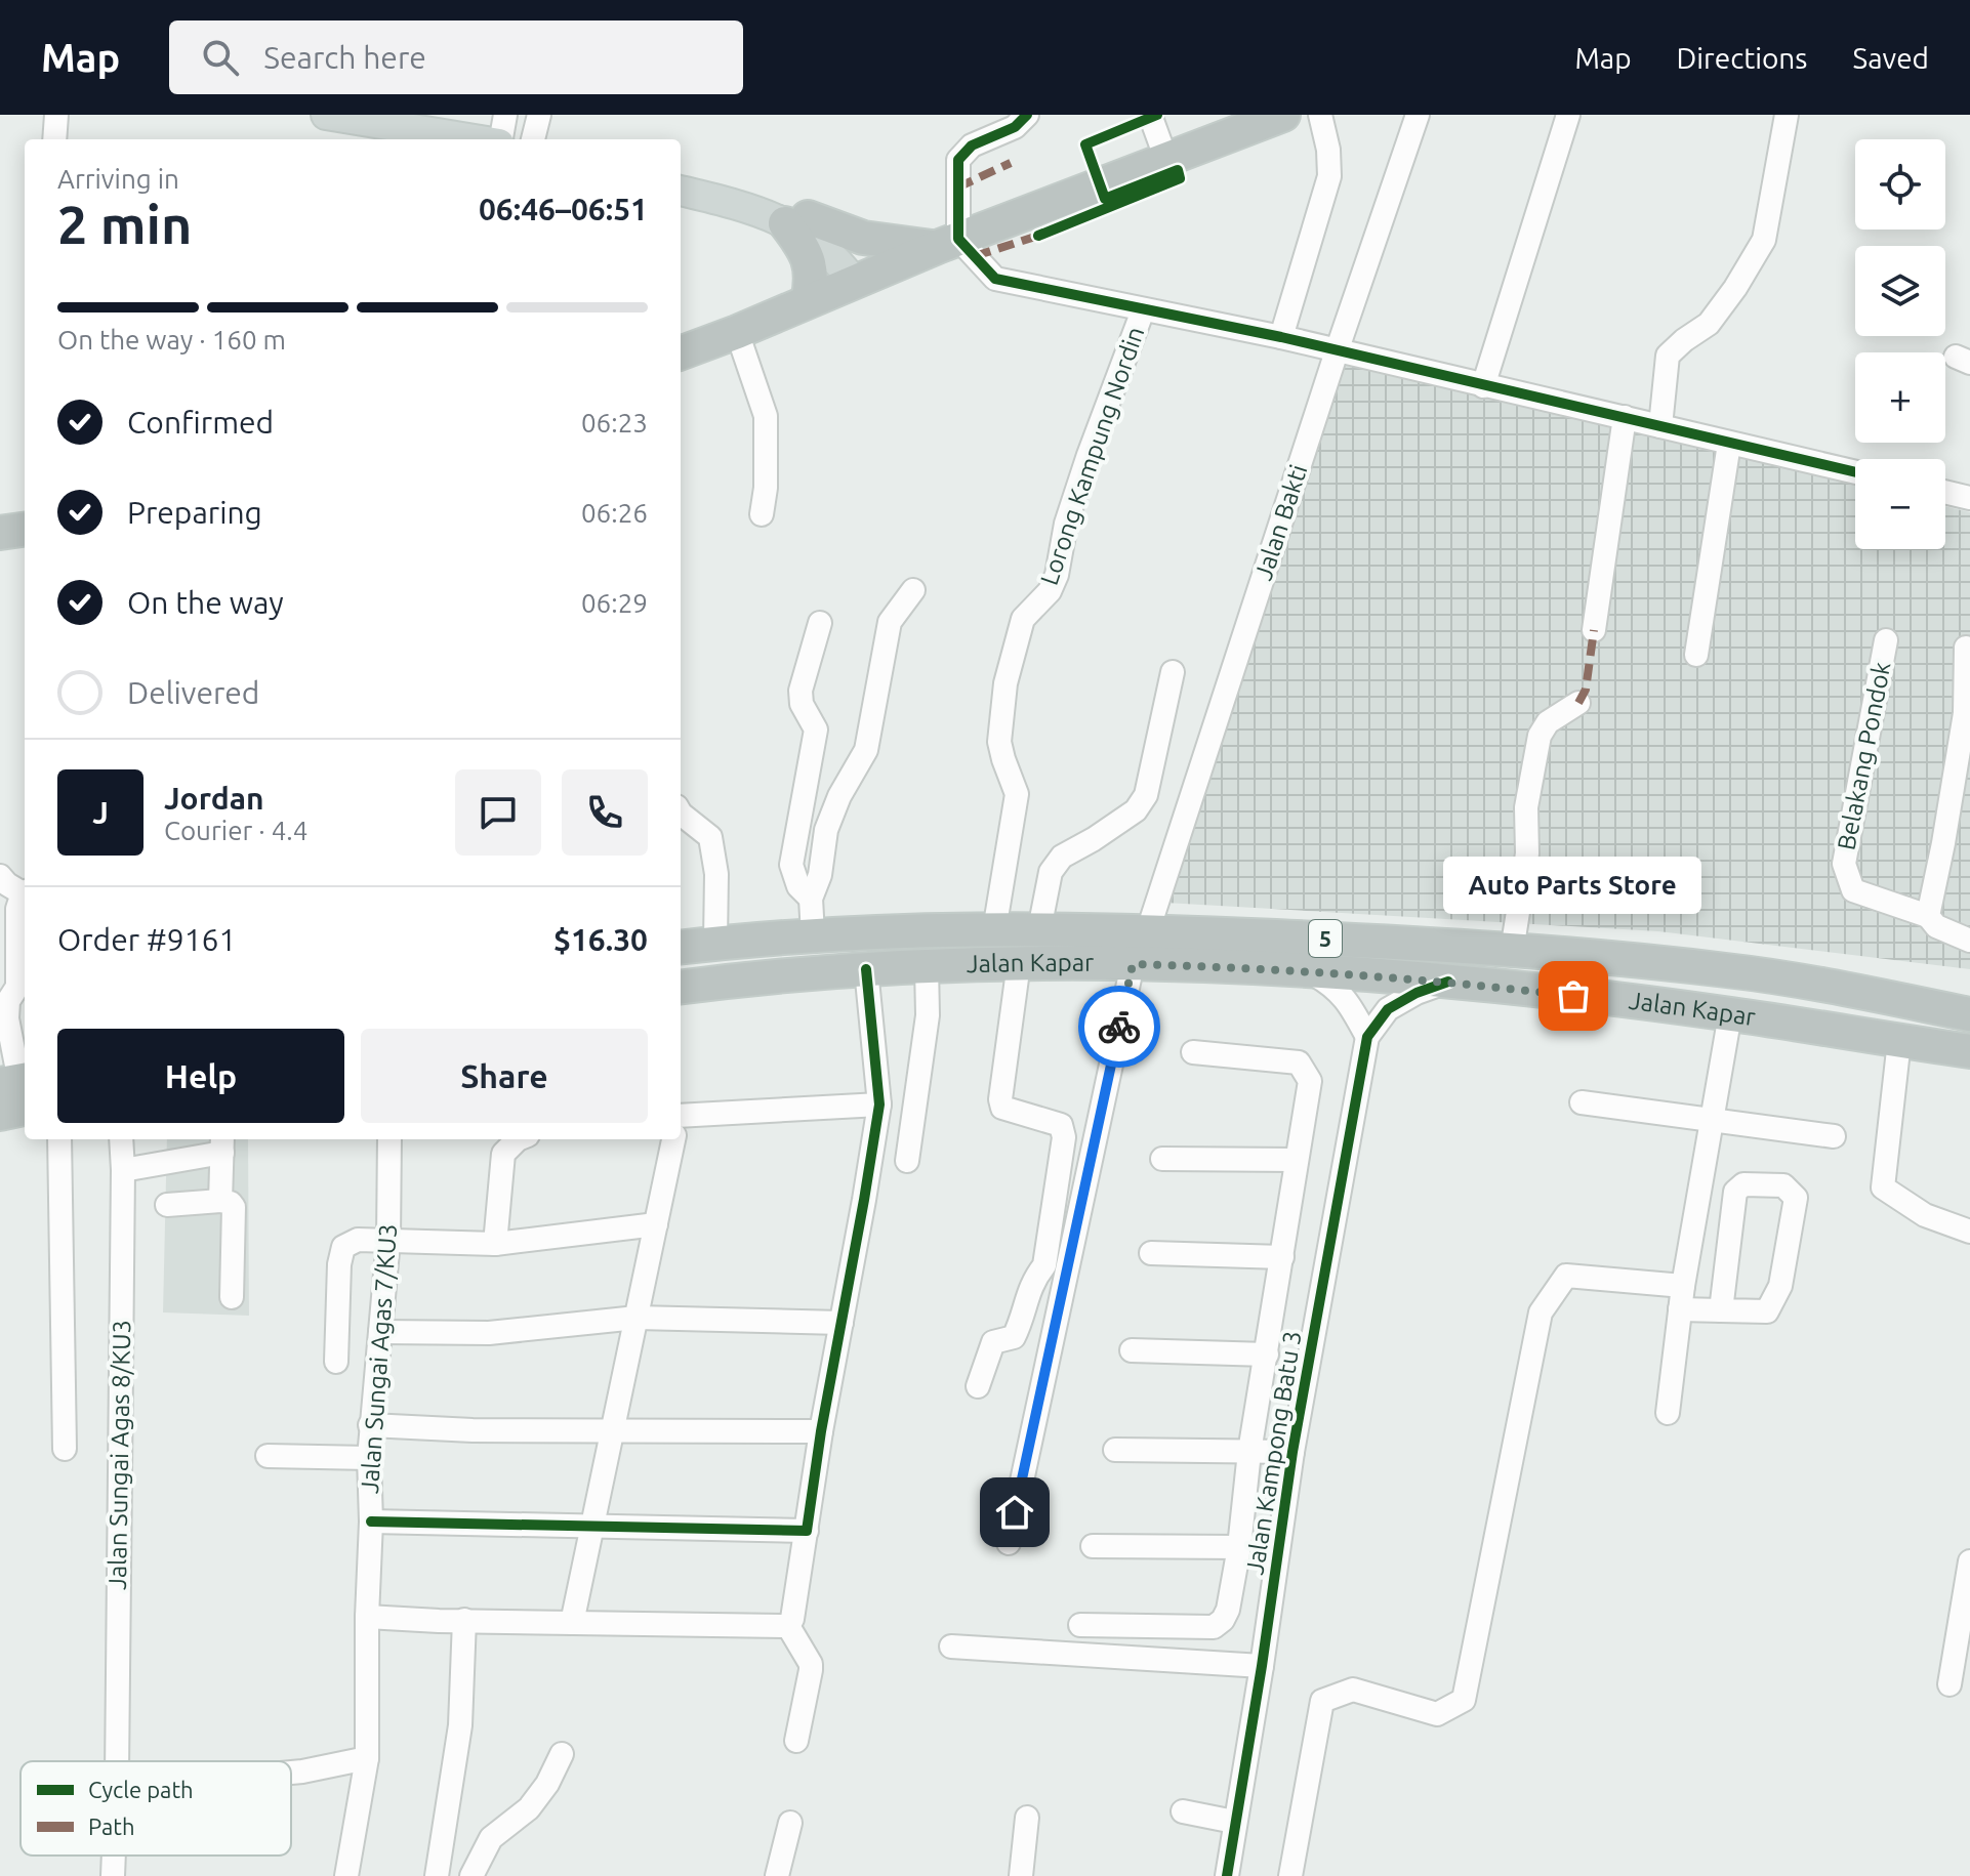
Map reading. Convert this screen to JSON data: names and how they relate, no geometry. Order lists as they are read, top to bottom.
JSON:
{
  "streets": {
    "highway": ["5", "Jalan Kapar"],
    "street": [
      "Lorong Kampung Nordin",
      "Jalan Bakti",
      "Belakang Pondok",
      "Jalan Sungai Agas 7/KU3",
      "Jalan Kampong Batu 3",
      "Jalan Sungai Agas 8/KU3"
    ]
  },
  "crossings": [
    ["Lorong Kampung Nordin", "Jalan Kapar"],
    ["Jalan Bakti", "Jalan Kapar"]
  ],
  "places": ["Auto Parts Store"],
  "legend": ["Cycle path", "Path"],
  "page": {
    "header": "Map",
    "search": "Search here",
    "nav": ["Map", "Directions", "Saved"],
    "map_buttons": ["+", "−"],
    "heading": ["2 min", "Arriving in", "06:46–06:51"],
    "panel": [
      "Jordan",
      "Courier · 4.4",
      "Order #9161",
      "$16.30"
    ],
    "bar": "On the way · 160 m",
    "list": [
      ["Confirmed", "06:23"],
      ["Preparing", "06:26"],
      ["On the way", "06:29"],
      "Delivered"
    ],
    "round": "J",
    "bubble": "Auto Parts Store",
    "buttons": ["Help", "Share"]
  }
}
